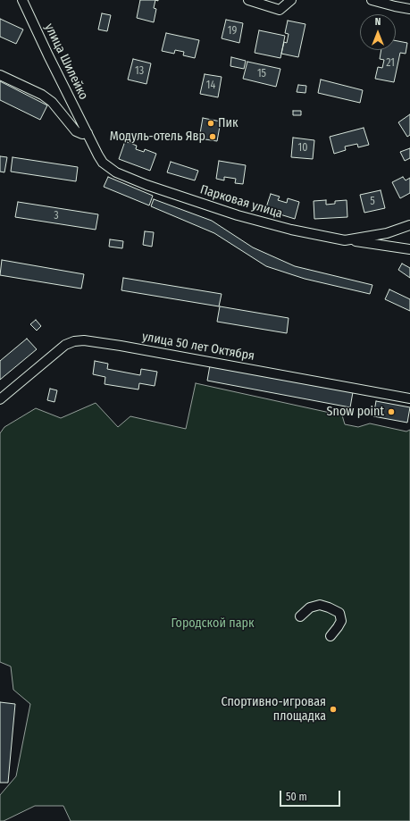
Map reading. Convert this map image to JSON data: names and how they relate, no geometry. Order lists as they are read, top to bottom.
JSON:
{
  "streets": {
    "street": ["улица Шилейко", "Парковая улица", "улица 50 лет Октября"]
  },
  "crossings": [
    ["улица Шилейко", "Парковая улица"]
  ],
  "parks": ["Городской парк"],
  "places": [
    "Пик",
    "Модуль-отель Явр",
    "Snow point",
    "Спортивно-игровая площадка"
  ],
  "house_numbers": [
    "19",
    "21",
    "13",
    "15",
    "14",
    "10",
    "5",
    "3"
  ],
  "scale_bar": "50 m",
  "north": "top"
}
